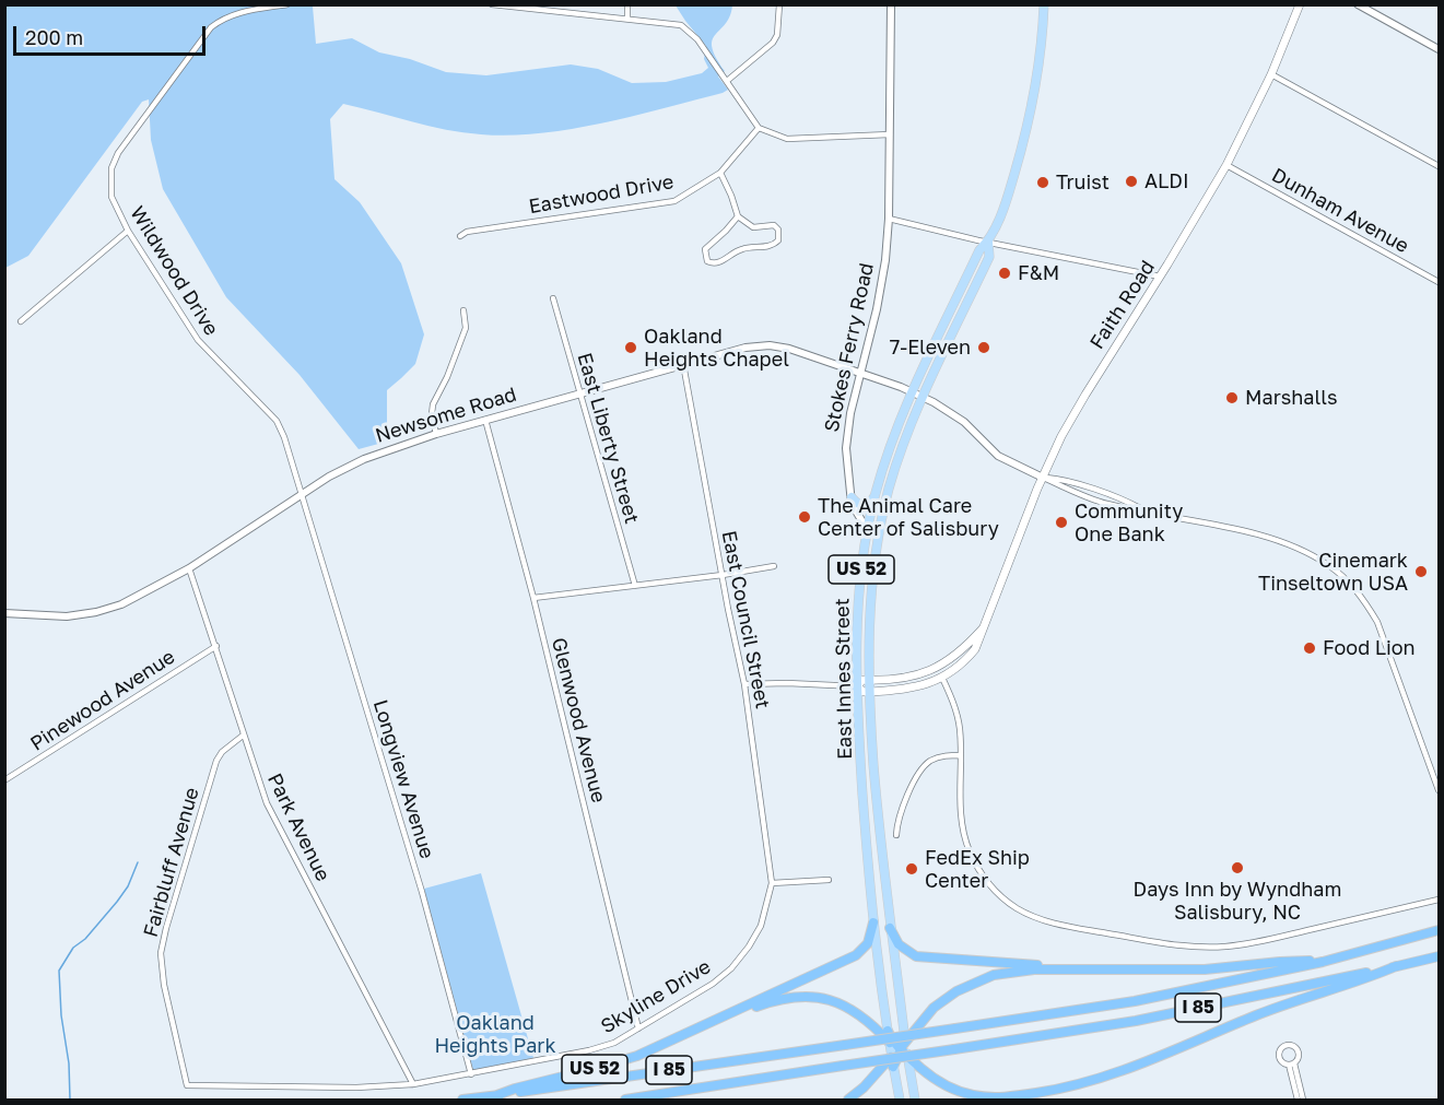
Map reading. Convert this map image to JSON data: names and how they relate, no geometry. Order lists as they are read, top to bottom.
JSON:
{
  "streets": {
    "highway": ["US 52", "I 85"],
    "main road": ["Faith Road", "East Innes Street"],
    "street": [
      "Eastwood Drive",
      "Dunham Avenue",
      "Wildwood Drive",
      "Stokes Ferry Road",
      "Newsome Road",
      "East Liberty Street",
      "East Council Street",
      "Pinewood Avenue",
      "Glenwood Avenue",
      "Longview Avenue",
      "Park Avenue",
      "Fairbluff Avenue",
      "Skyline Drive"
    ]
  },
  "crossings": [
    ["Dunham Avenue", "Faith Road"],
    ["Wildwood Drive", "Newsome Road"],
    ["Wildwood Drive", "Longview Avenue"],
    ["Faith Road", "Newsome Road"],
    ["Faith Road", "East Council Street"],
    ["Faith Road", "East Innes Street"],
    ["Stokes Ferry Road", "Newsome Road"],
    ["Stokes Ferry Road", "East Innes Street"],
    ["Newsome Road", "East Liberty Street"],
    ["Newsome Road", "East Council Street"],
    ["Newsome Road", "East Innes Street"],
    ["Newsome Road", "Glenwood Avenue"],
    ["Newsome Road", "Longview Avenue"],
    ["Newsome Road", "Park Avenue"],
    ["US 52", "East Innes Street"],
    ["US 52", "I 85"],
    ["East Council Street", "Skyline Drive"],
    ["Pinewood Avenue", "Park Avenue"],
    ["Glenwood Avenue", "Skyline Drive"],
    ["Longview Avenue", "Skyline Drive"],
    ["Park Avenue", "Fairbluff Avenue"],
    ["Park Avenue", "Skyline Drive"],
    ["Fairbluff Avenue", "Skyline Drive"]
  ],
  "parks": ["Oakland Heights Park"],
  "places": [
    "ALDI",
    "Truist",
    "F&M",
    "Oakland Heights Chapel",
    "7-Eleven",
    "Marshalls",
    "The Animal Care Center of Salisbury",
    "Community One Bank",
    "Cinemark Tinseltown USA",
    "Food Lion",
    "Days Inn by Wyndham Salisbury, NC",
    "FedEx Ship Center"
  ],
  "scale_bar": "200 m"
}
